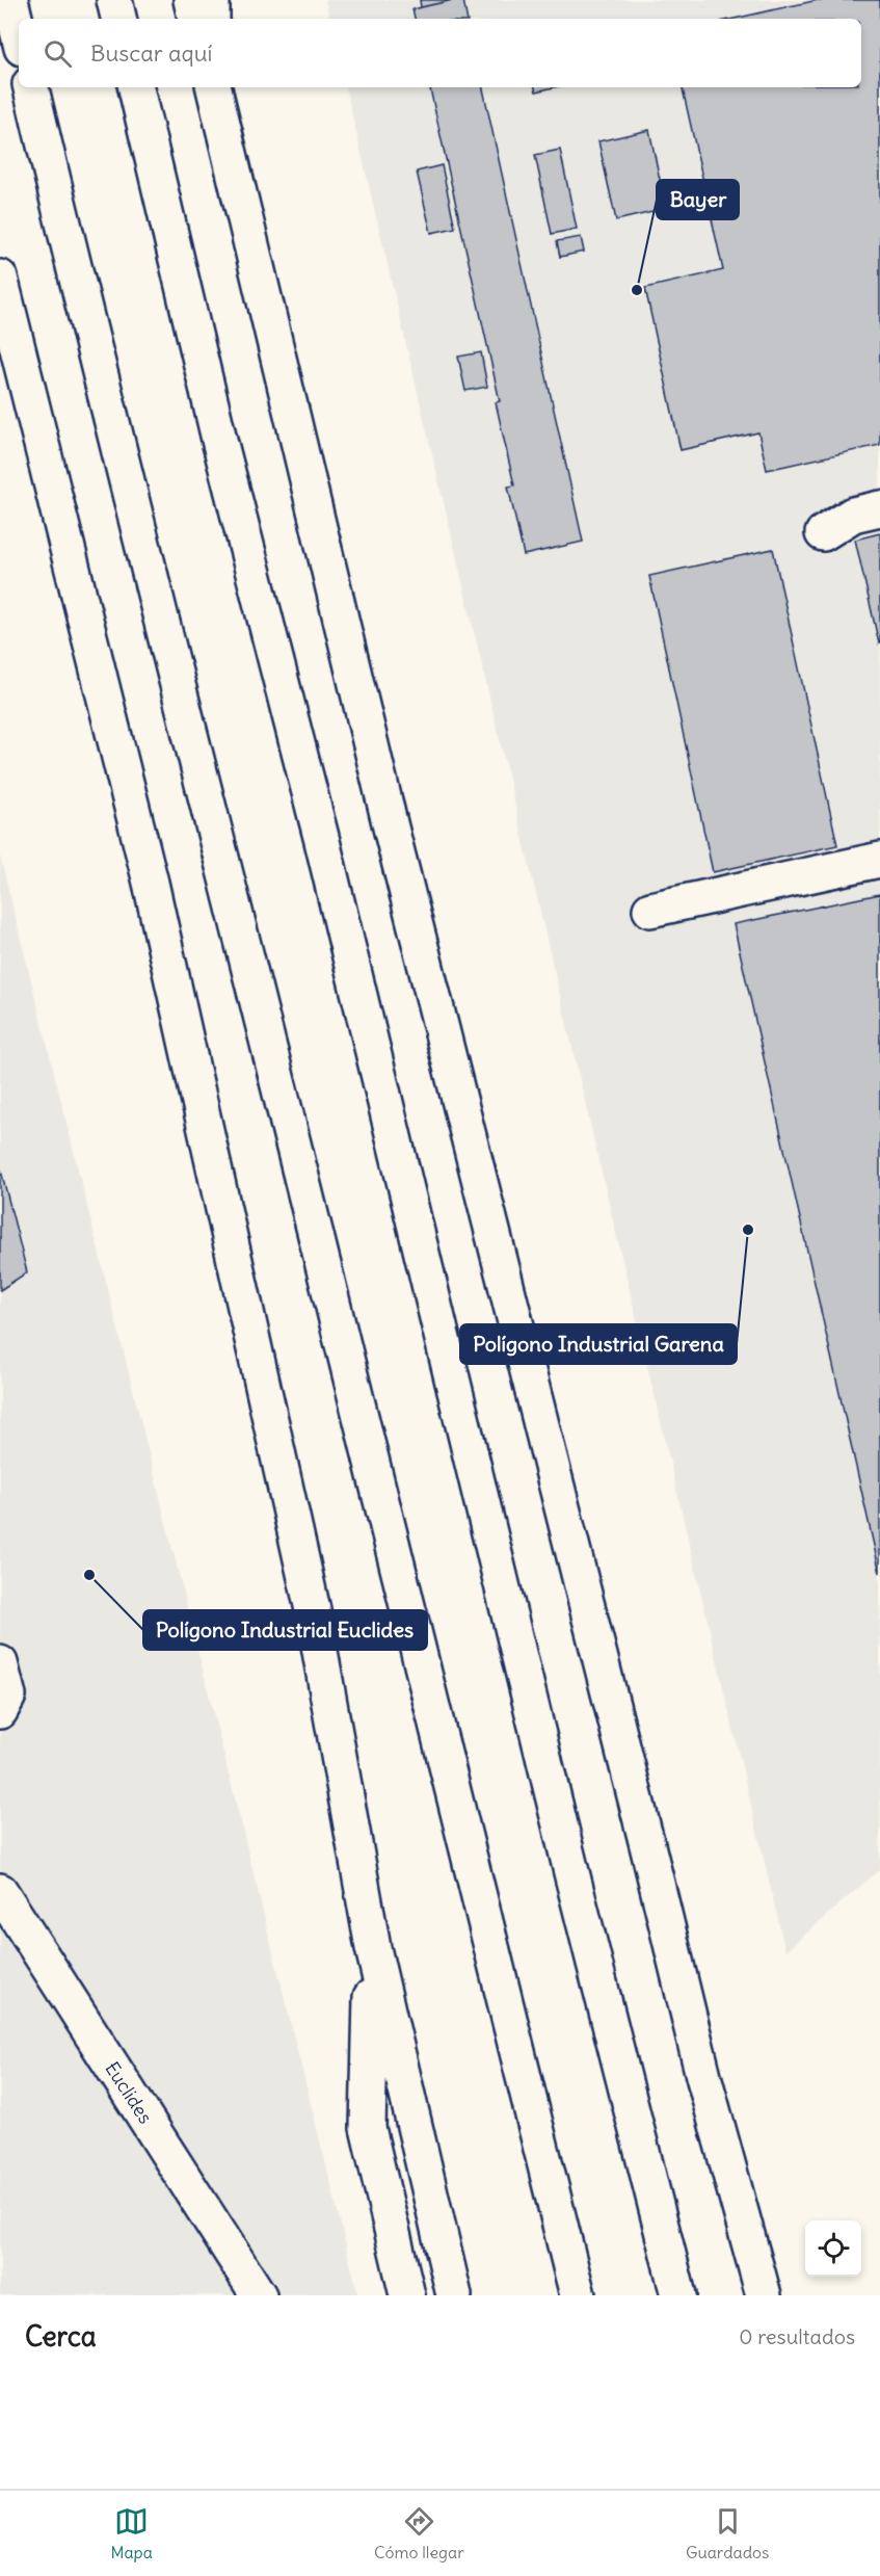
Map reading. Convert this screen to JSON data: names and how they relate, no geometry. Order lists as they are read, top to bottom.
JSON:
{
  "streets": {
    "main road": ["Euclides"]
  },
  "places": ["Bayer", "Polígono Industrial Garena", "Polígono Industrial Euclides"],
  "page": {
    "search": "Buscar aquí",
    "heading": ["Cerca", "0 resultados"],
    "nav": ["Mapa", "Cómo llegar", "Guardados"]
  }
}
